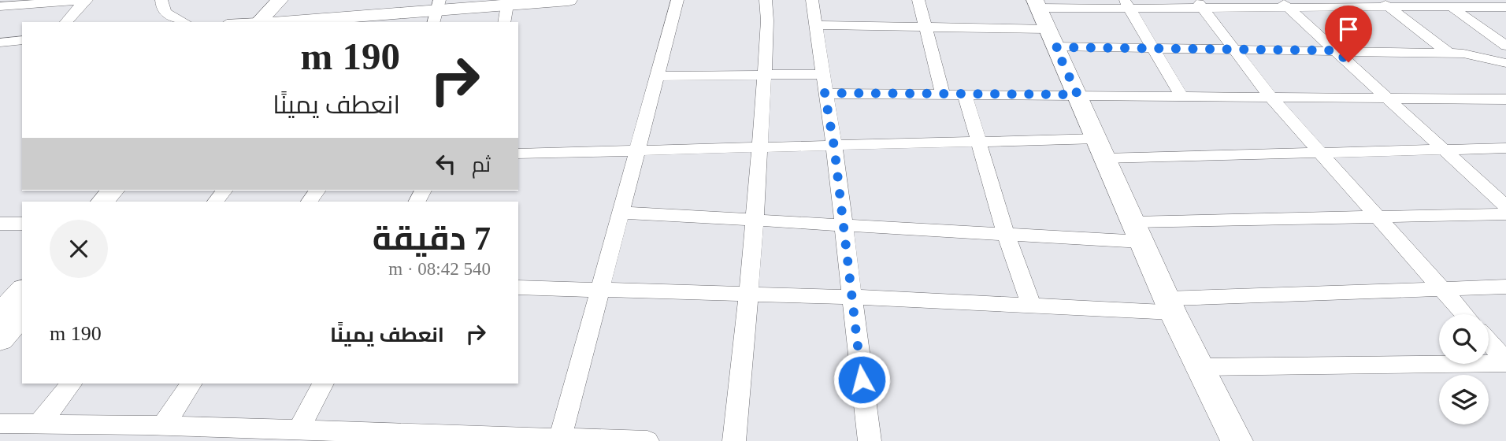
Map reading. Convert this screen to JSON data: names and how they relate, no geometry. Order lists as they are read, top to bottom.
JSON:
{
  "page": {
    "turn": ["190 m", "انعطف يمينًا"],
    "then": "ثم",
    "heading": ["7 دقيقة", "540 m · 08:42"],
    "list": [
      {
        "name": "انعطف يمينًا",
        "value": "190 m"
      }
    ]
  }
}
